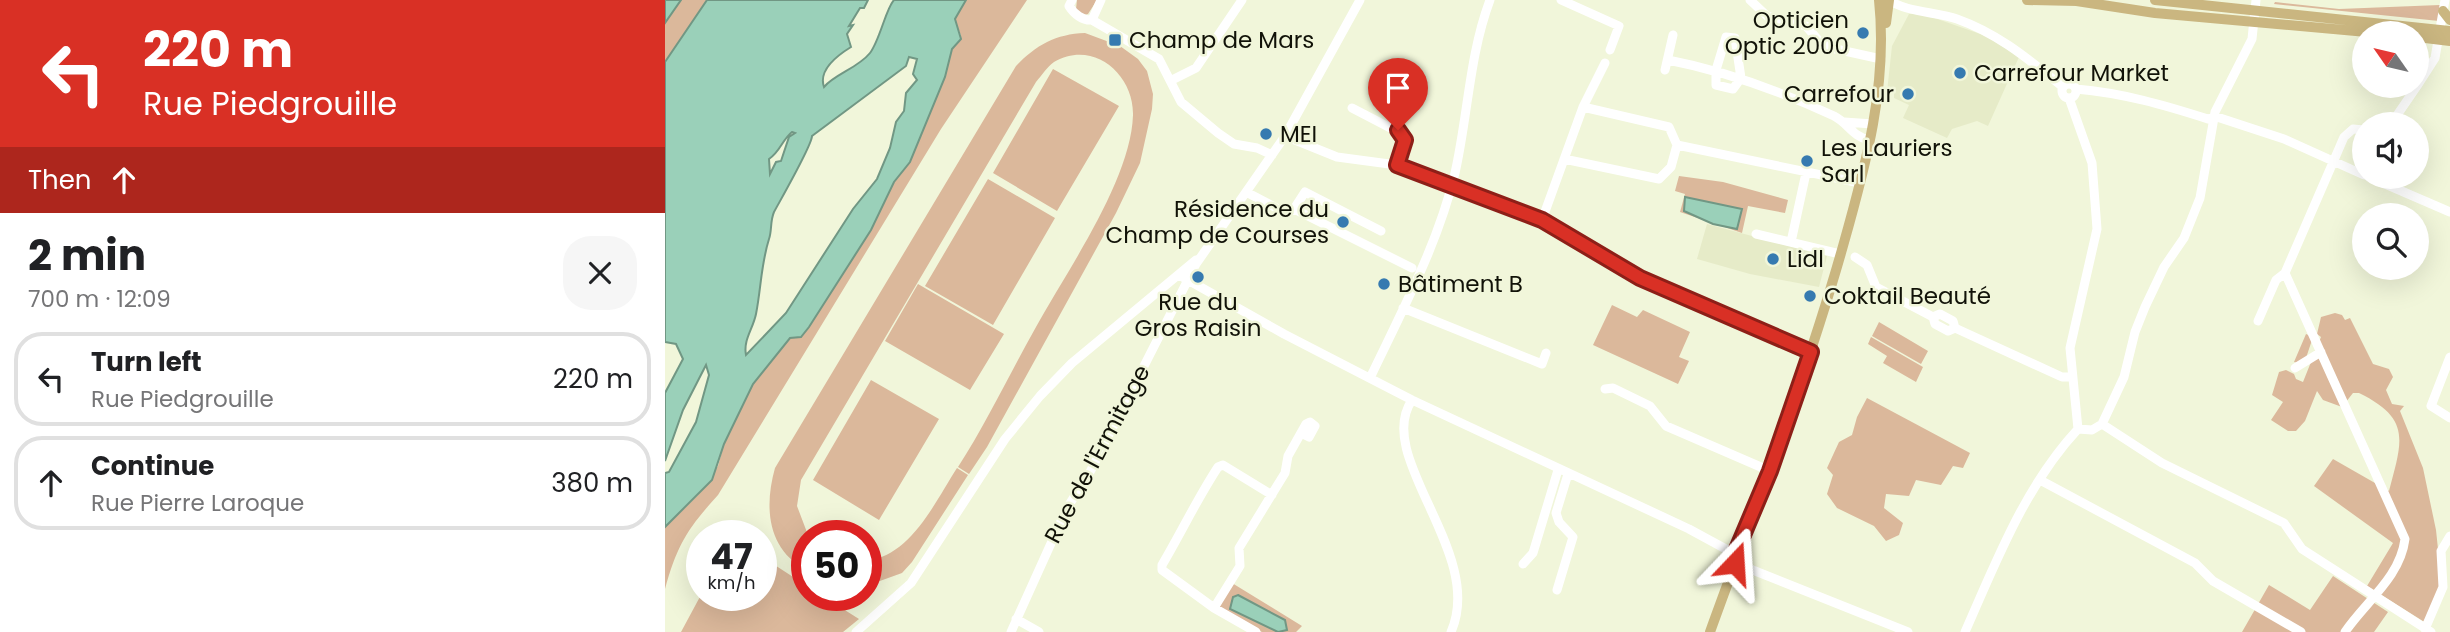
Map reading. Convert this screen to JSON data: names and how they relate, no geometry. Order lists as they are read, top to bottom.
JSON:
{
  "streets": {
    "street": ["Rue de l'Ermitage"]
  },
  "places": {
    "other": [
      "Opticien Optic 2000",
      "Carrefour Market",
      "Carrefour",
      "MEI",
      "Les Lauriers Sarl",
      "Résidence du Champ de Courses",
      "Lidl",
      "Rue du Gros Raisin",
      "Bâtiment B",
      "Coktail Beauté"
    ],
    "transit": ["Champ de Mars"]
  },
  "north": "top left",
  "page": {
    "turn": ["220 m", "Rue Piedgrouille"],
    "then": "Then",
    "heading": ["2 min", "700 m · 12:09"],
    "list": [
      {
        "name": "Turn left",
        "note": "Rue Piedgrouille",
        "value": "220 m"
      },
      {
        "name": "Continue",
        "note": "Rue Pierre Laroque",
        "value": "380 m"
      }
    ],
    "speed": "47 km/h",
    "limit": "50"
  }
}
